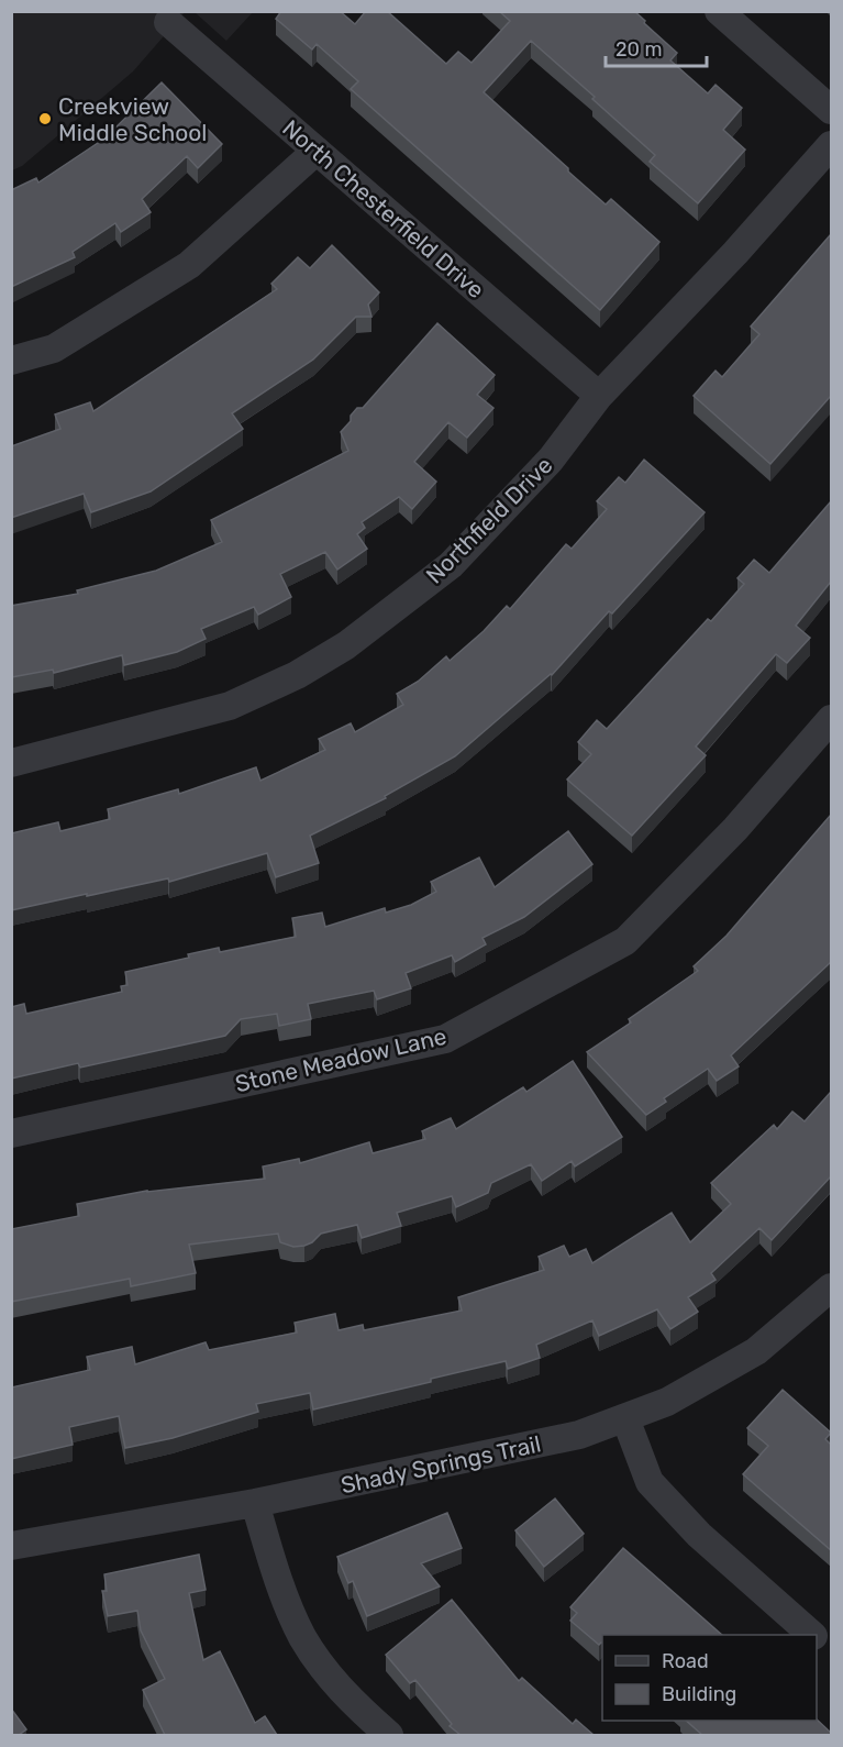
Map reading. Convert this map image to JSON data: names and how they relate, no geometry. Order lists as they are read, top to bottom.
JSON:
{
  "streets": {
    "street": [
      "North Chesterfield Drive",
      "Northfield Drive",
      "Stone Meadow Lane",
      "Shady Springs Trail"
    ]
  },
  "crossings": [
    ["North Chesterfield Drive", "Northfield Drive"]
  ],
  "places": ["Creekview Middle School"],
  "legend": ["Road", "Building"],
  "scale_bar": "20 m"
}
